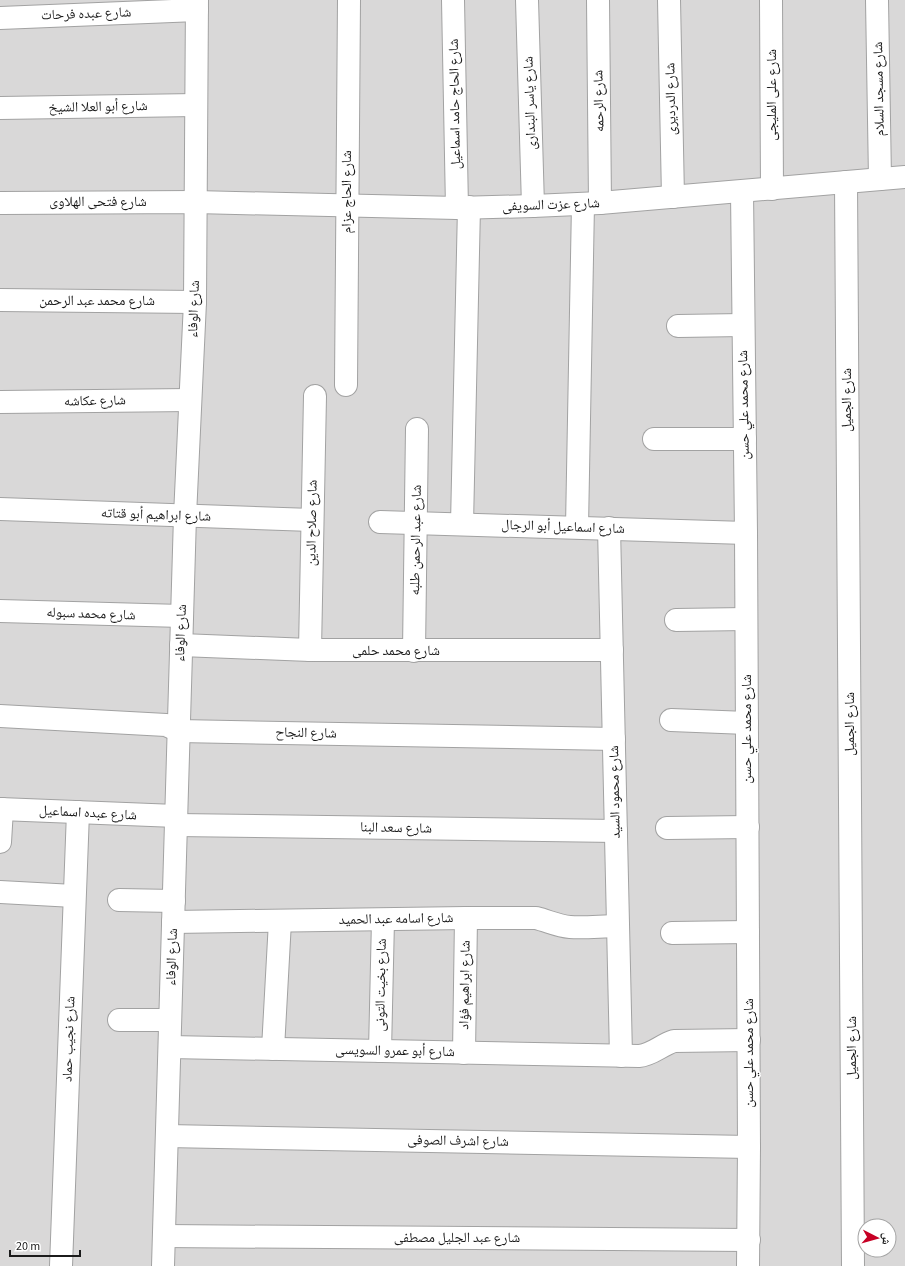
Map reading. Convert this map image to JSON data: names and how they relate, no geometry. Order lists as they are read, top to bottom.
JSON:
{
  "streets": {
    "street": [
      "شارع عبده فرحات",
      "شارع مسجد السلام",
      "شارع على المليجى",
      "شارع الدرديرى",
      "شارع الرحمه",
      "شارع ياسر البندارى",
      "شارع الحاج حامد اسماعيل",
      "شارع أبو العلا الشيخ",
      "شارع الحاج عزام",
      "شارع فتحى الهلاوى",
      "شارع عزت السويفى",
      "شارع محمد عبد الرحمن",
      "شارع الوفاء",
      "شارع الجميل",
      "شارع عكاشه",
      "شارع محمد علي حسن",
      "شارع ابراهيم أبو قتاته",
      "شارع صلاح الدين",
      "شارع اسماعيل أبو الرجال",
      "شارع عبد الرحمن طلبه",
      "شارع محمد سبوله",
      "شارع محمد حلمى",
      "شارع النجاح",
      "شارع محمود السيد",
      "شارع عبده اسماعيل",
      "شارع سعد البنا",
      "شارع اسامه عبد الحميد",
      "شارع بخيت التونى",
      "شارع ابراهيم فؤاد",
      "شارع نجيب حماد",
      "شارع أبو عمرو السويسى",
      "شارع اشرف الصوفى",
      "شارع عبد الجليل مصطفى"
    ]
  },
  "crossings": [
    ["شارع عبده فرحات", "شارع الوفاء"],
    ["شارع مسجد السلام", "شارع عزت السويفى"],
    ["شارع على المليجى", "شارع عزت السويفى"],
    ["شارع الدرديرى", "شارع عزت السويفى"],
    ["شارع الرحمه", "شارع عزت السويفى"],
    ["شارع الرحمه", "شارع اسماعيل أبو الرجال"],
    ["شارع ياسر البندارى", "شارع عزت السويفى"],
    ["شارع الحاج حامد اسماعيل", "شارع عزت السويفى"],
    ["شارع الحاج حامد اسماعيل", "شارع اسماعيل أبو الرجال"],
    ["شارع أبو العلا الشيخ", "شارع الوفاء"],
    ["شارع الحاج عزام", "شارع عزت السويفى"],
    ["شارع فتحى الهلاوى", "شارع عزت السويفى"],
    ["شارع فتحى الهلاوى", "شارع الوفاء"],
    ["شارع عزت السويفى", "شارع الوفاء"],
    ["شارع عزت السويفى", "شارع الجميل"],
    ["شارع عزت السويفى", "شارع محمد علي حسن"],
    ["شارع محمد عبد الرحمن", "شارع الوفاء"],
    ["شارع الوفاء", "شارع عكاشه"],
    ["شارع الوفاء", "شارع ابراهيم أبو قتاته"],
    ["شارع الوفاء", "شارع محمد سبوله"],
    ["شارع الوفاء", "شارع محمد حلمى"],
    ["شارع الوفاء", "شارع النجاح"],
    ["شارع الوفاء", "شارع عبده اسماعيل"],
    ["شارع الوفاء", "شارع سعد البنا"],
    ["شارع الوفاء", "شارع اسامه عبد الحميد"],
    ["شارع الوفاء", "شارع أبو عمرو السويسى"],
    ["شارع الوفاء", "شارع اشرف الصوفى"],
    ["شارع الوفاء", "شارع عبد الجليل مصطفى"],
    ["شارع محمد علي حسن", "شارع اسماعيل أبو الرجال"],
    ["شارع محمد علي حسن", "شارع أبو عمرو السويسى"],
    ["شارع محمد علي حسن", "شارع اشرف الصوفى"],
    ["شارع محمد علي حسن", "شارع عبد الجليل مصطفى"],
    ["شارع ابراهيم أبو قتاته", "شارع صلاح الدين"],
    ["شارع صلاح الدين", "شارع محمد حلمى"],
    ["شارع اسماعيل أبو الرجال", "شارع عبد الرحمن طلبه"],
    ["شارع اسماعيل أبو الرجال", "شارع محمود السيد"],
    ["شارع عبد الرحمن طلبه", "شارع محمد حلمى"],
    ["شارع محمد حلمى", "شارع محمود السيد"],
    ["شارع النجاح", "شارع محمود السيد"],
    ["شارع محمود السيد", "شارع سعد البنا"],
    ["شارع محمود السيد", "شارع اسامه عبد الحميد"],
    ["شارع محمود السيد", "شارع أبو عمرو السويسى"],
    ["شارع عبده اسماعيل", "شارع سعد البنا"],
    ["شارع عبده اسماعيل", "شارع نجيب حماد"],
    ["شارع اسامه عبد الحميد", "شارع بخيت التونى"],
    ["شارع اسامه عبد الحميد", "شارع ابراهيم فؤاد"],
    ["شارع بخيت التونى", "شارع أبو عمرو السويسى"],
    ["شارع ابراهيم فؤاد", "شارع أبو عمرو السويسى"]
  ],
  "scale_bar": "20 m",
  "north": "right"
}
